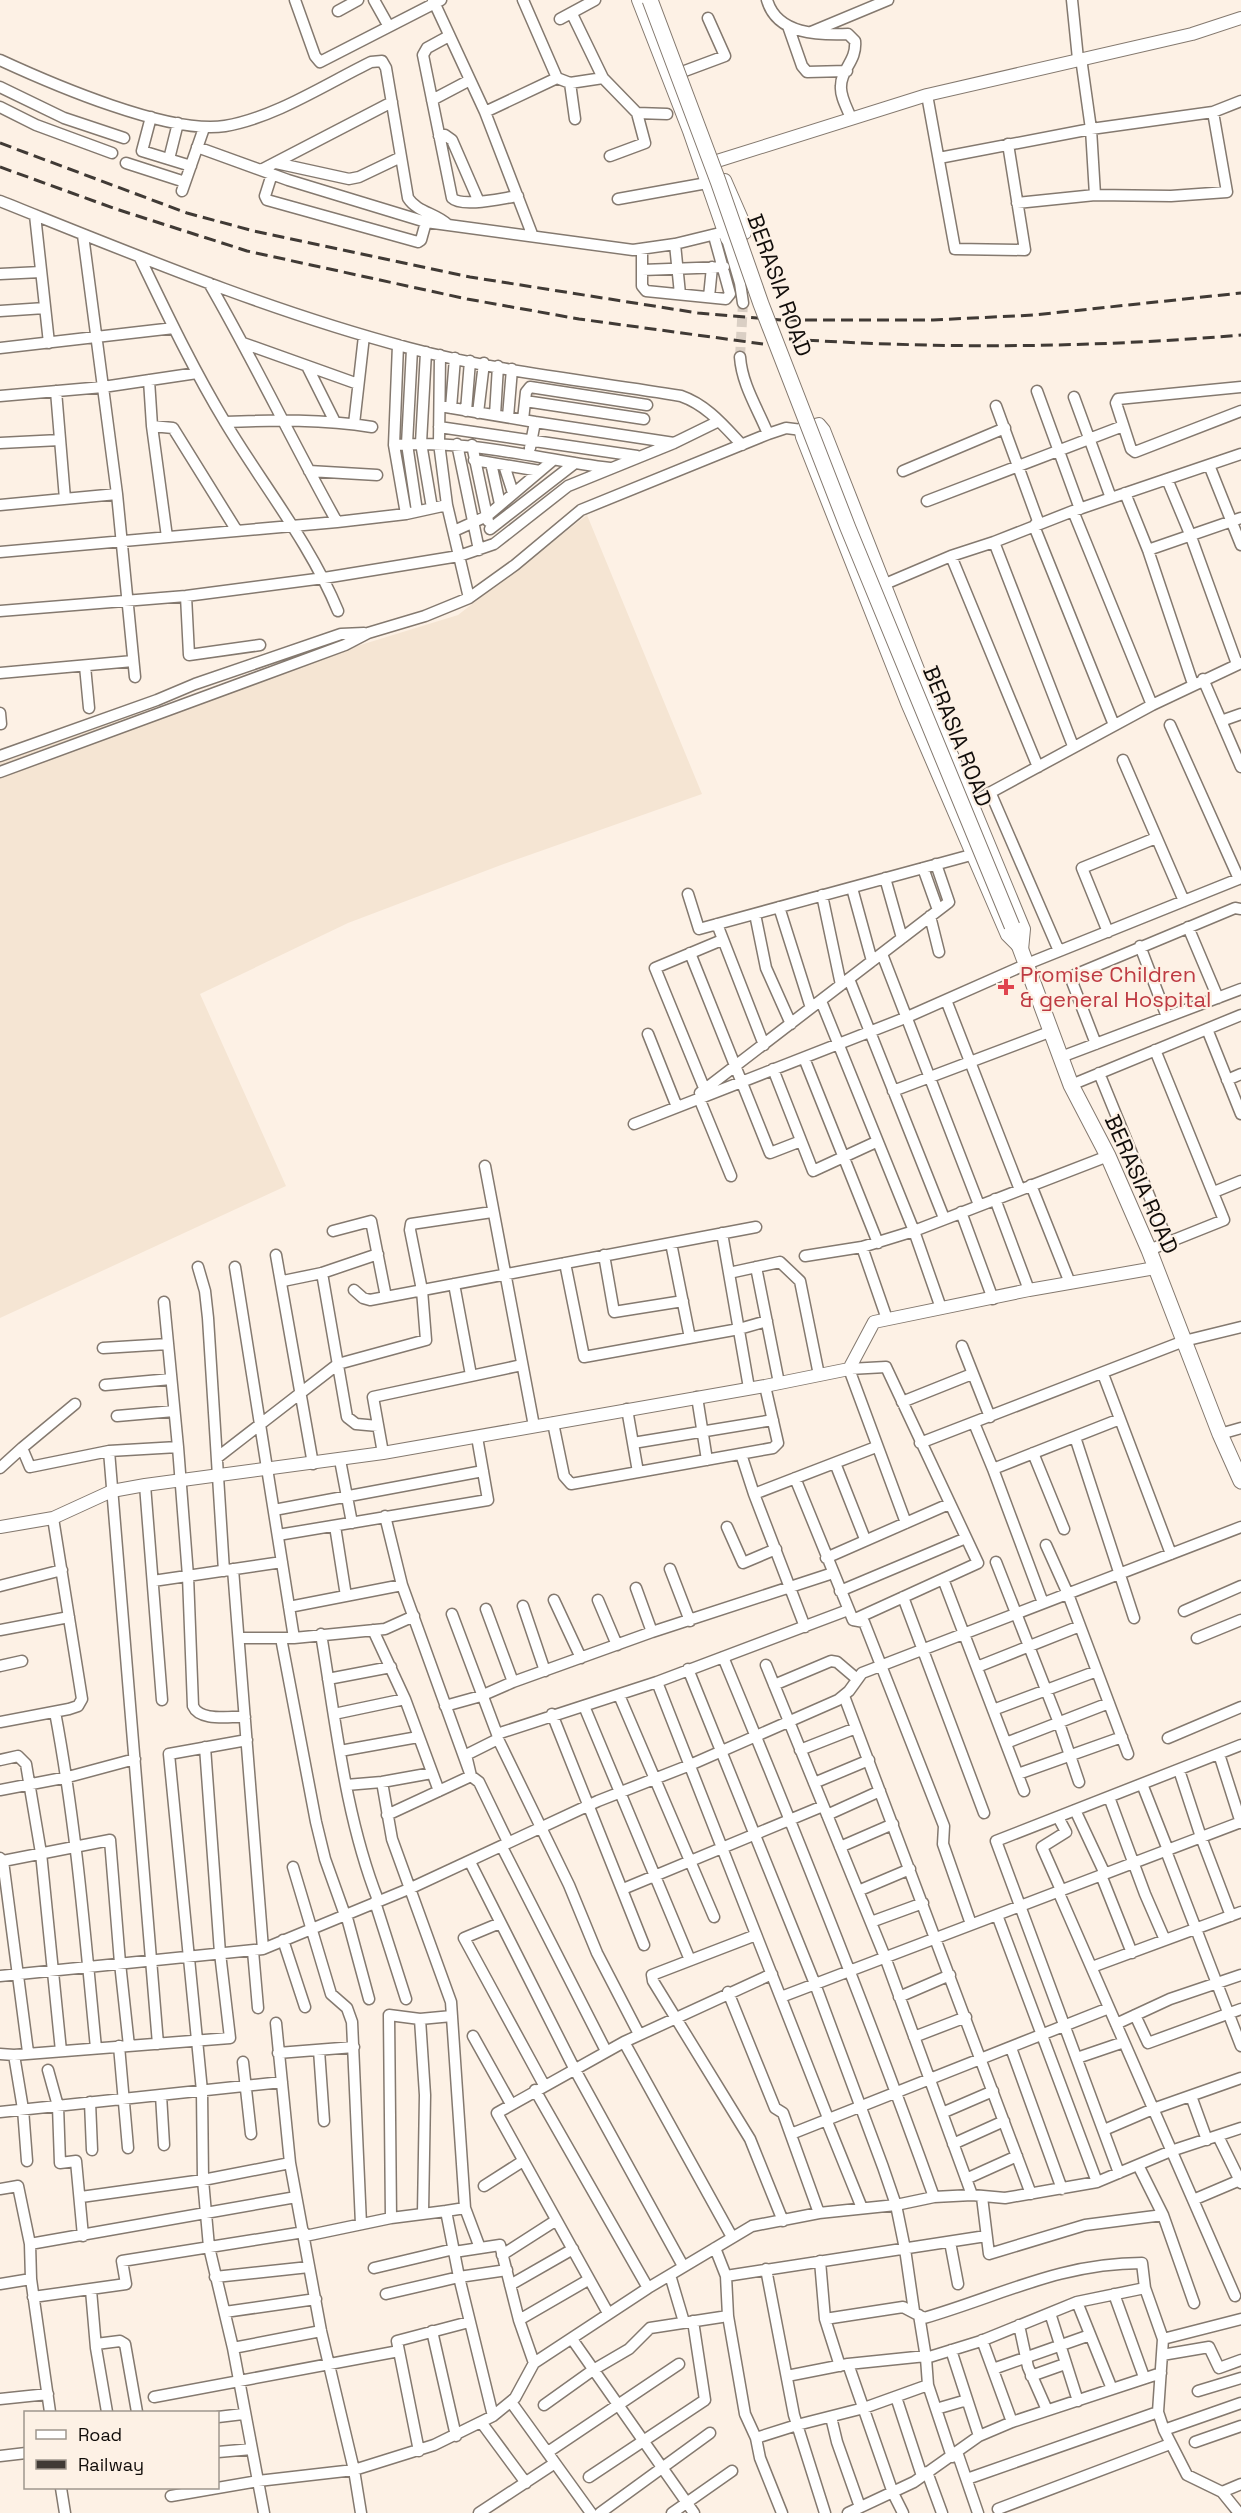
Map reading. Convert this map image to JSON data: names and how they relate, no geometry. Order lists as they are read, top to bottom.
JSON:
{
  "streets": {
    "main road": ["BERASIA ROAD"]
  },
  "places": {
    "health": ["Promise Children & general Hospital"]
  },
  "legend": ["Road", "Railway"]
}
